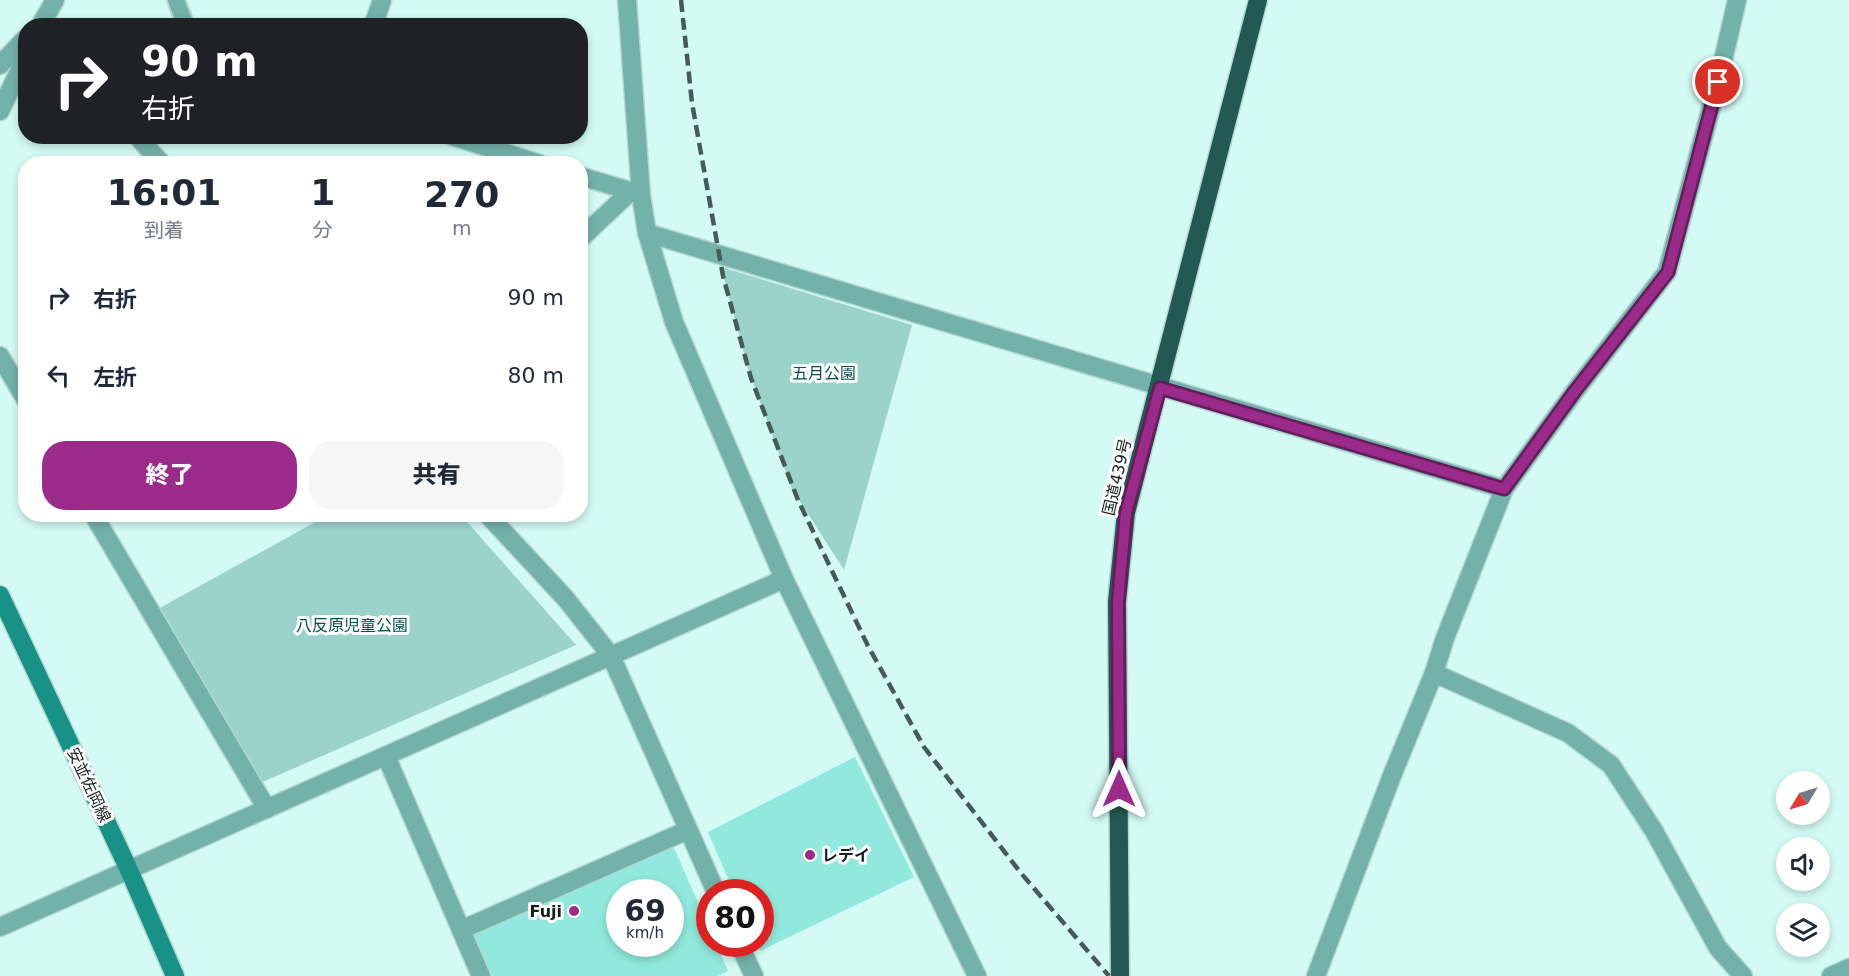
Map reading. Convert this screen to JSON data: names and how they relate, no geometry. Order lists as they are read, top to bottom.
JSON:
{
  "streets": {
    "highway": ["国道439号"],
    "main road": ["安並佐岡線"]
  },
  "parks": ["五月公園", "八反原児童公園"],
  "places": ["レデイ", "Fuji"],
  "north": "bottom left",
  "page": {
    "turn": ["90 m", "右折"],
    "eta": [
      "16:01",
      "到着",
      "1",
      "分",
      "270",
      "m"
    ],
    "list": [
      {
        "name": "右折",
        "value": "90 m"
      },
      {
        "name": "左折",
        "value": "80 m"
      }
    ],
    "buttons": ["終了", "共有"],
    "speed": "69 km/h",
    "limit": "80"
  }
}
